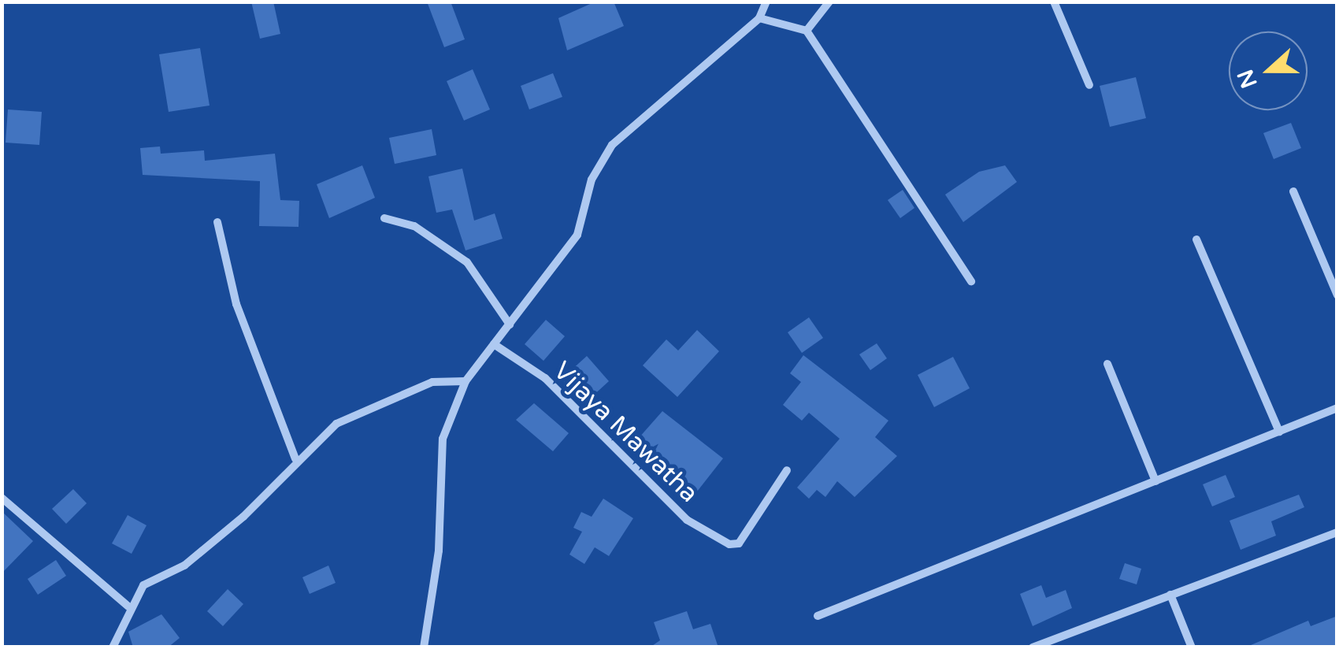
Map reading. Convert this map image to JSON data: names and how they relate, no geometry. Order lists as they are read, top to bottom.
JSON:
{
  "streets": {
    "street": ["Vijaya Mawatha"]
  },
  "north": "left"
}
